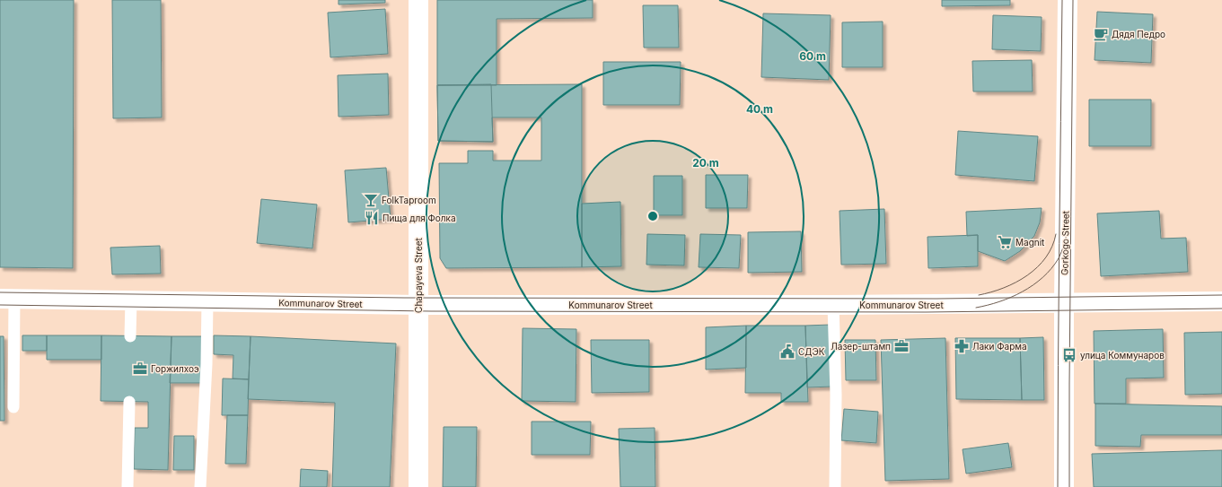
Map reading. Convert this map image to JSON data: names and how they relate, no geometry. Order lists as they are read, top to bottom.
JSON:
{
  "streets": {
    "street": ["Gorkogo Street", "Chapayeva Street", "Kommunarov Street"]
  },
  "crossings": [
    ["Gorkogo Street", "Kommunarov Street"],
    ["Chapayeva Street", "Kommunarov Street"]
  ],
  "places": {
    "cafe": ["Дядя Педро"],
    "bar": ["FolkTaproom"],
    "restaurant": ["Пища для Фолка"],
    "supermarket": ["Magnit"],
    "office": ["Лазер-штамп", "Горжилхоэ"],
    "pharmacy": ["Лаки Фарма"],
    "public building": ["СДЭК"],
    "bus stop": ["улица Коммунаров"]
  },
  "rings": ["60 m", "40 m", "20 m"]
}
